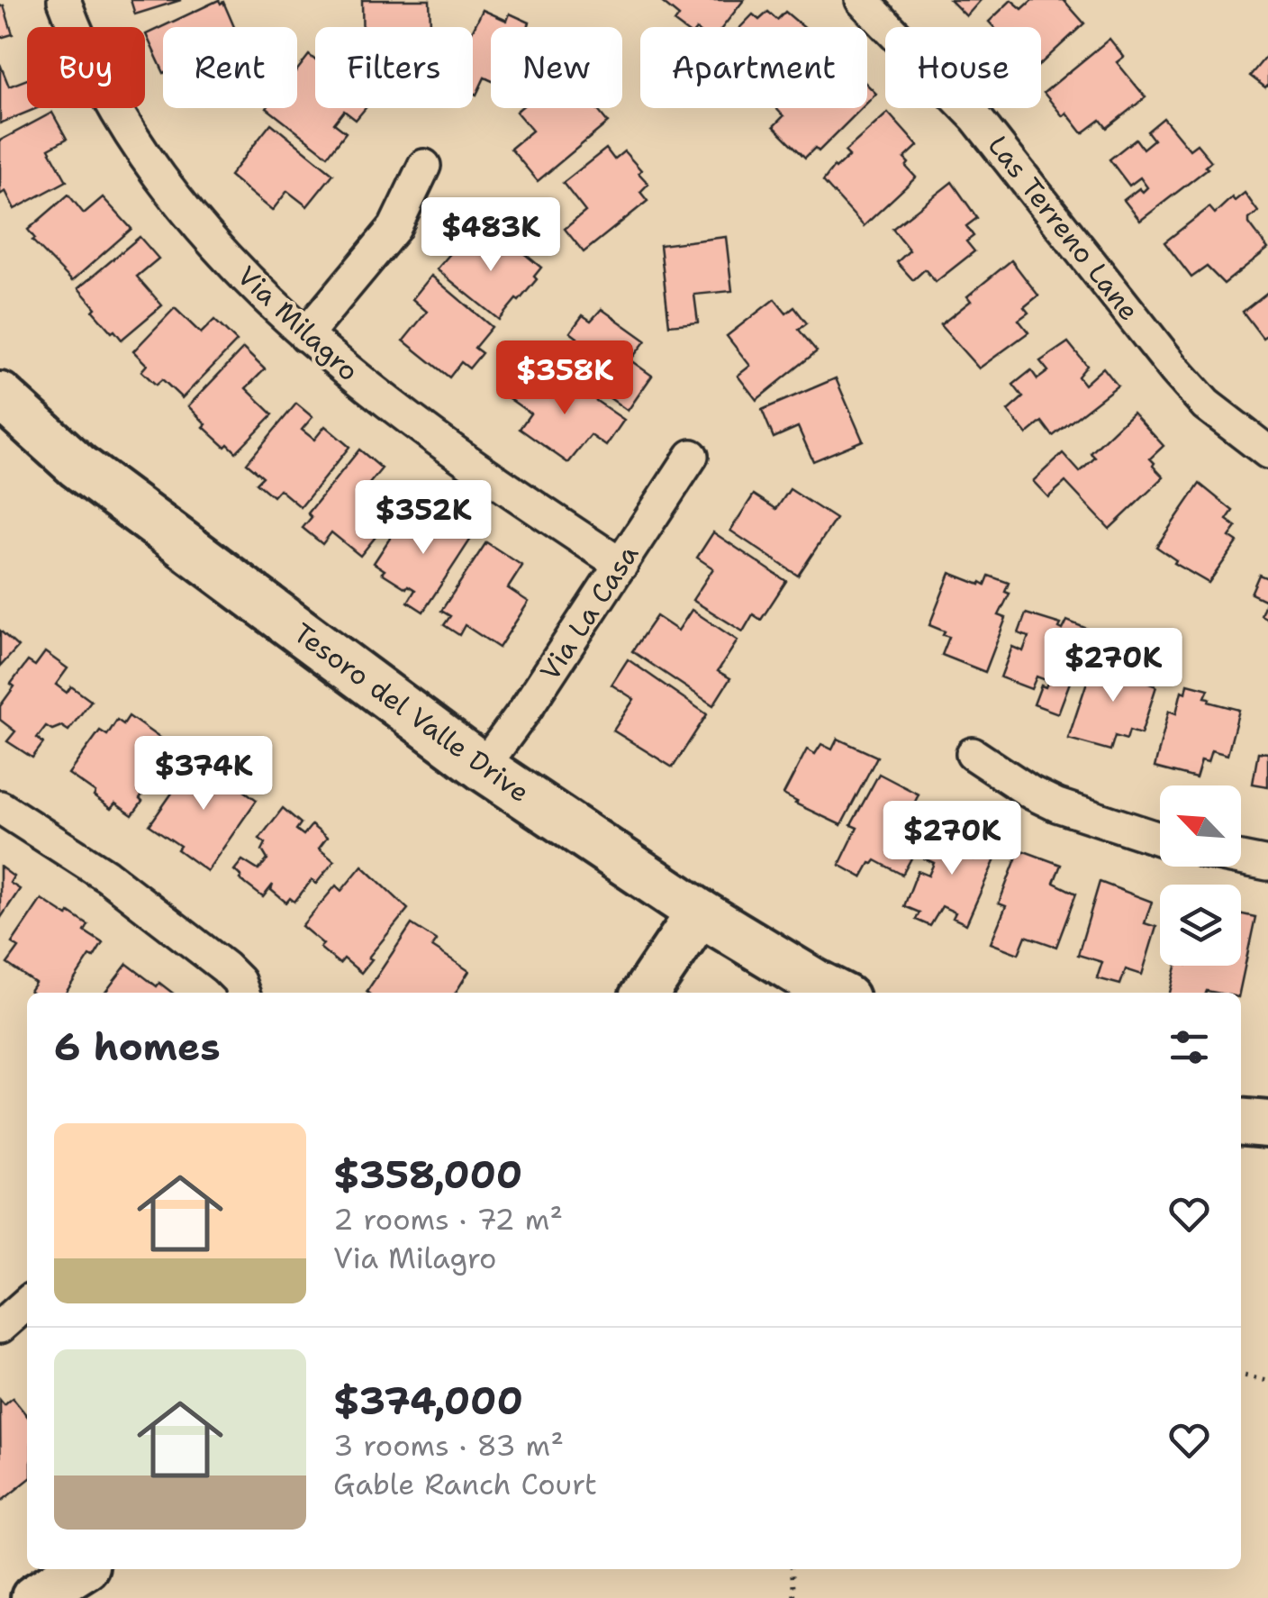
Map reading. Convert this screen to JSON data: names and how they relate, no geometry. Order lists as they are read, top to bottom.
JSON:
{
  "streets": {
    "street": [
      "Las Terreno Lane",
      "Via Milagro",
      "Via La Casa",
      "Tesoro del Valle Drive"
    ]
  },
  "crossings": [
    ["Via Milagro", "Via La Casa"],
    ["Via La Casa", "Tesoro del Valle Drive"]
  ],
  "north": "top left",
  "page": {
    "chip": [
      "Buy",
      "Rent",
      "Filters",
      "New",
      "Apartment",
      "House"
    ],
    "price": [
      "$483K",
      "$358K",
      "$352K",
      "$270K",
      "$374K",
      "$270K"
    ],
    "heading": "6 homes",
    "list": [
      {
        "name": "$358,000",
        "note": "2 rooms · 72 m² · Via Milagro"
      },
      {
        "name": "$374,000",
        "note": "3 rooms · 83 m² · Gable Ranch Court"
      }
    ]
  }
}
